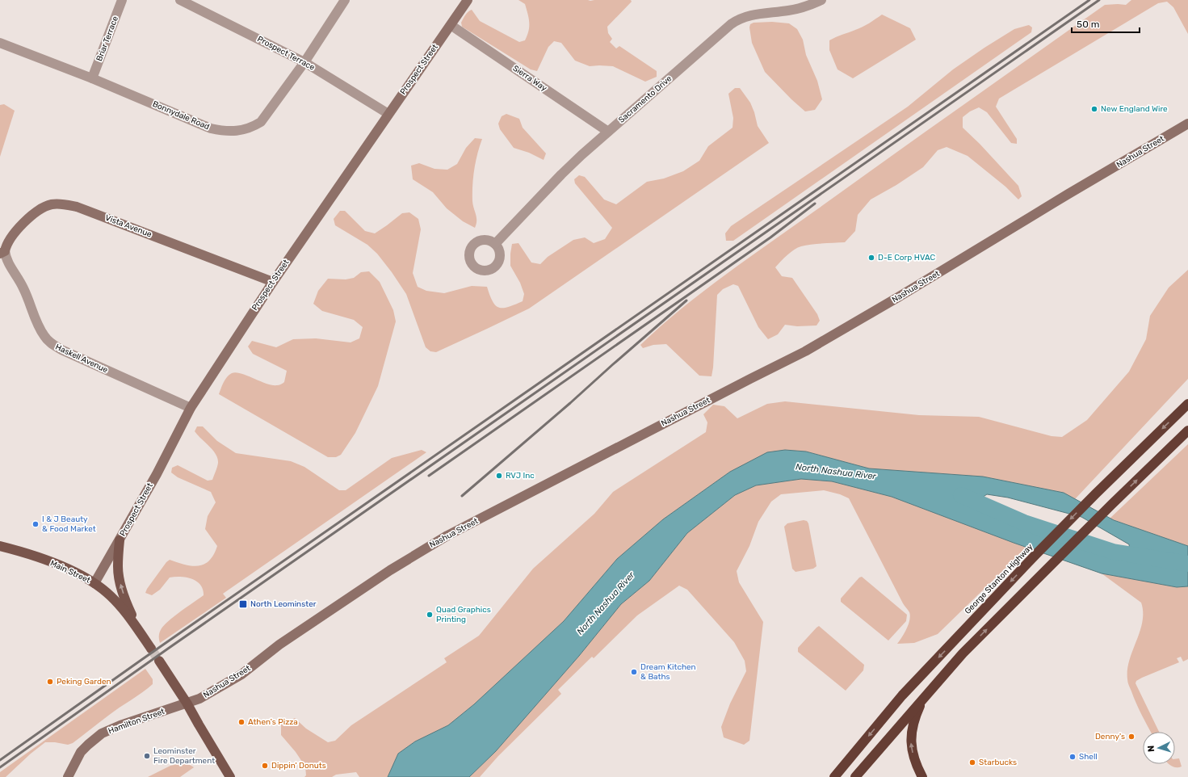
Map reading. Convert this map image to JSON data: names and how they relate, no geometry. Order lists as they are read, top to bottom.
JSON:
{
  "streets": {
    "highway": ["George Stanton Highway"],
    "main road": [
      "Prospect Street",
      "Nashua Street",
      "Vista Avenue",
      "Main Street",
      "Hamilton Street"
    ],
    "street": [
      "Briar Terrace",
      "Prospect Terrace",
      "Sierra Way",
      "Sacramento Drive",
      "Bonnydale Road",
      "Haskell Avenue"
    ]
  },
  "crossings": [
    ["Briar Terrace", "Bonnydale Road"],
    ["Prospect Terrace", "Prospect Street"],
    ["Prospect Terrace", "Bonnydale Road"],
    ["Prospect Street", "Sierra Way"],
    ["Prospect Street", "Vista Avenue"],
    ["Prospect Street", "Haskell Avenue"],
    ["Prospect Street", "Main Street"],
    ["Sierra Way", "Sacramento Drive"],
    ["Nashua Street", "Hamilton Street"],
    ["Vista Avenue", "Haskell Avenue"]
  ],
  "water": ["North Nashua River"],
  "places": {
    "other": [
      "New England Wire",
      "D-E Corp HVAC",
      "RVJ Inc",
      "I & J Beauty & Food Market",
      "Quad Graphics Printing",
      "Dream Kitchen & Baths",
      "Peking Garden",
      "Athen's Pizza",
      "Denny's",
      "Leominster Fire Department",
      "Shell",
      "Starbucks",
      "Dippin' Donuts"
    ],
    "transit": ["North Leominster"]
  },
  "scale_bar": "50 m",
  "north": "left"
}
